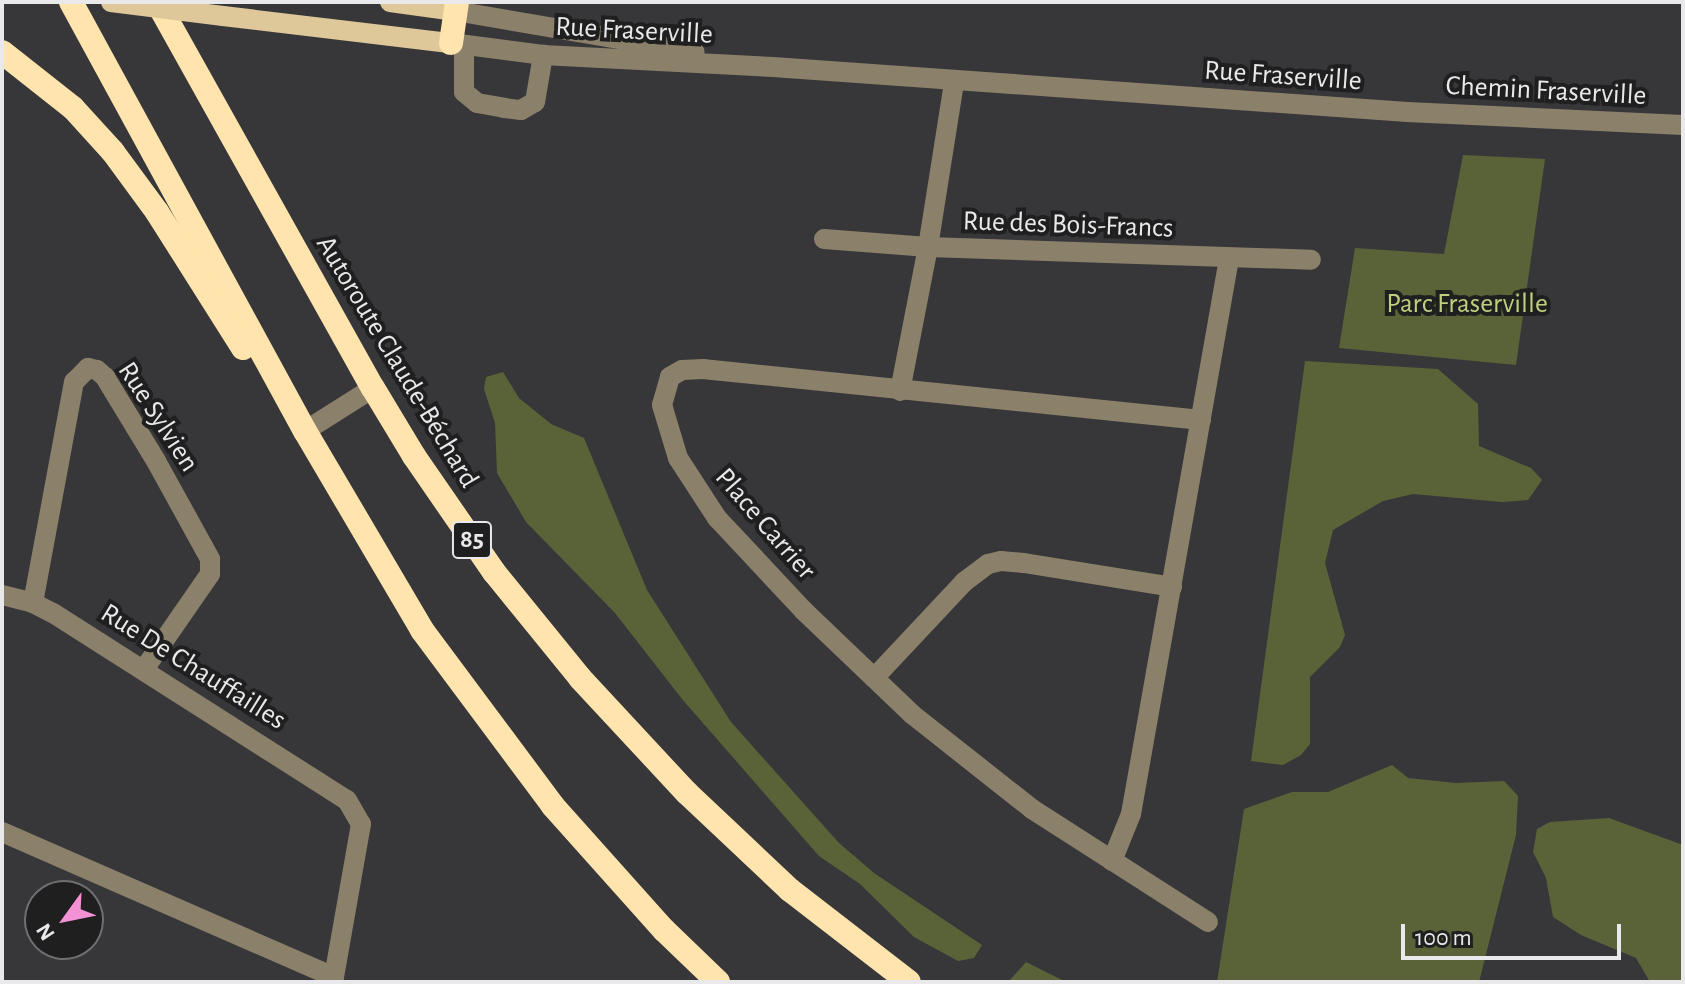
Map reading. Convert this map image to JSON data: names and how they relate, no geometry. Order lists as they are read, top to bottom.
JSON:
{
  "streets": {
    "highway": ["Autoroute Claude-Béchard", "85"],
    "main road": ["Rue Fraserville"],
    "street": [
      "Chemin Fraserville",
      "Rue des Bois-Francs",
      "Rue Sylvien",
      "Place Carrier",
      "Rue De Chauffailles"
    ]
  },
  "crossings": [
    ["Rue Fraserville", "Chemin Fraserville"],
    ["Rue Sylvien", "Rue De Chauffailles"]
  ],
  "parks": ["Parc Fraserville"],
  "scale_bar": "100 m",
  "north": "bottom left"
}
